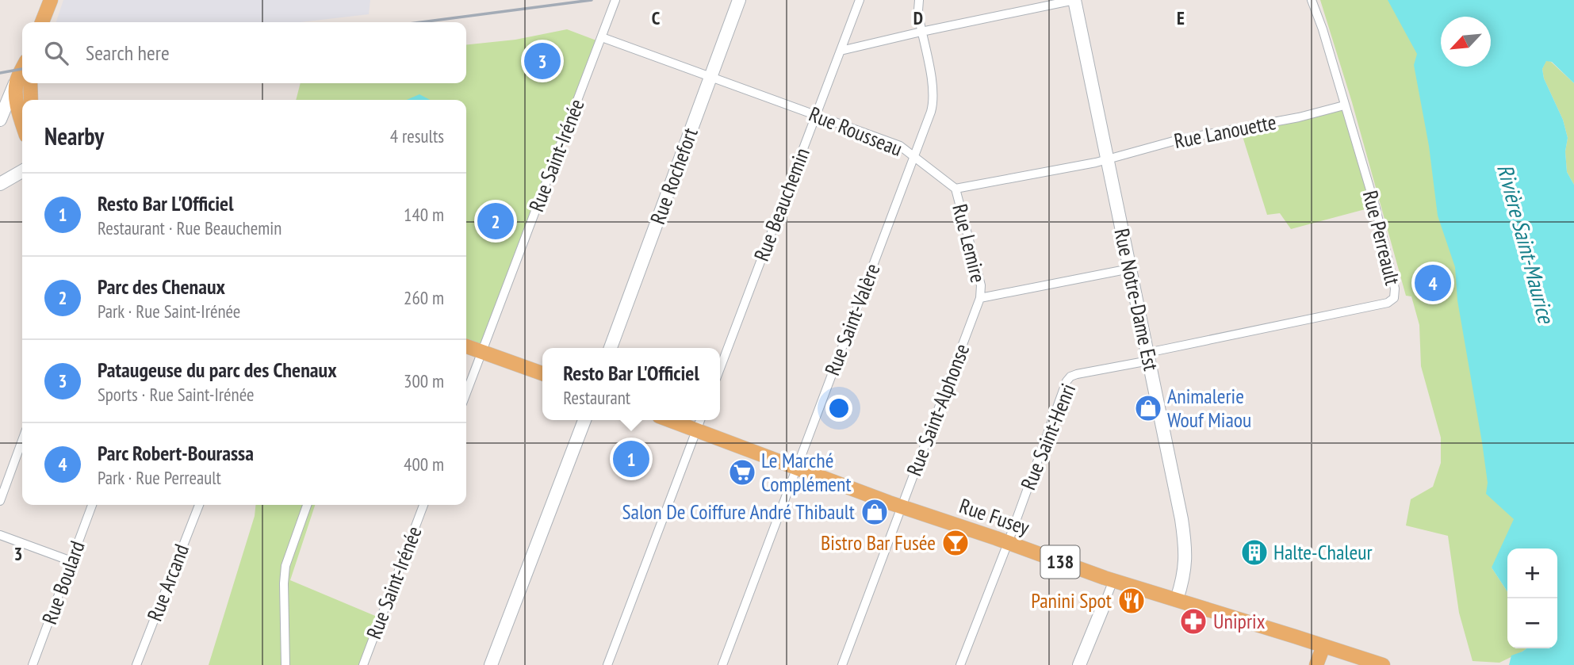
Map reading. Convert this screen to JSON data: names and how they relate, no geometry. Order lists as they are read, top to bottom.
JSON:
{
  "streets": {
    "main road": ["Rue Fusey", "138"],
    "street": [
      "Rue Rousseau",
      "Rue Lanouette",
      "Rue Saint-Irénée",
      "Rue Rochefort",
      "Rue Beauchemin",
      "Rue Perreault",
      "Rue Lemire",
      "Rue Notre-Dame Est",
      "Rue Saint-Valère",
      "Rue Saint-Alphonse",
      "Rue Saint-Henri",
      "Rue Boulard",
      "Rue Arcand"
    ]
  },
  "crossings": [
    ["Rue Rousseau", "Rue Saint-Irénée"],
    ["Rue Rousseau", "Rue Rochefort"],
    ["Rue Rousseau", "Rue Beauchemin"],
    ["Rue Rousseau", "Rue Lemire"],
    ["Rue Rousseau", "Rue Saint-Valère"],
    ["Rue Lanouette", "Rue Perreault"],
    ["Rue Lanouette", "Rue Notre-Dame Est"],
    ["Rue Perreault", "Rue Notre-Dame Est"],
    ["Rue Perreault", "Rue Saint-Henri"],
    ["Rue Lemire", "Rue Saint-Alphonse"],
    ["Rue Notre-Dame Est", "Rue Saint-Henri"],
    ["Rue Notre-Dame Est", "Rue Fusey"],
    ["Rue Saint-Valère", "Rue Fusey"],
    ["Rue Saint-Alphonse", "Rue Fusey"],
    ["Rue Saint-Henri", "Rue Fusey"]
  ],
  "water": ["Rivière Saint-Maurice"],
  "places": {
    "shop": ["Animalerie Wouf Miaou", "Salon De Coiffure André Thibault"],
    "supermarket": ["Le Marché Complément"],
    "bar": ["Bistro Bar Fusée"],
    "building": ["Halte-Chaleur"],
    "restaurant": ["Panini Spot"],
    "pharmacy": ["Uniprix"]
  },
  "north": "bottom left",
  "page": {
    "search": "Search here",
    "pins": [
      "3",
      "2",
      "4",
      "1"
    ],
    "heading": ["Nearby", "4 results"],
    "list": [
      {
        "mark": "1",
        "name": "Resto Bar L'Officiel",
        "note": "Restaurant · Rue Beauchemin",
        "value": "140 m"
      },
      {
        "mark": "2",
        "name": "Parc des Chenaux",
        "note": "Park · Rue Saint-Irénée",
        "value": "260 m"
      },
      {
        "mark": "3",
        "name": "Pataugeuse du parc des Chenaux",
        "note": "Sports · Rue Saint-Irénée",
        "value": "300 m"
      },
      {
        "mark": "4",
        "name": "Parc Robert-Bourassa",
        "note": "Park · Rue Perreault",
        "value": "400 m"
      }
    ],
    "popup": ["Resto Bar L'Officiel", "Restaurant"],
    "map_buttons": ["+", "−"]
  },
  "grid": {
    "columns": ["C", "D", "E"],
    "rows": ["3"]
  }
}
